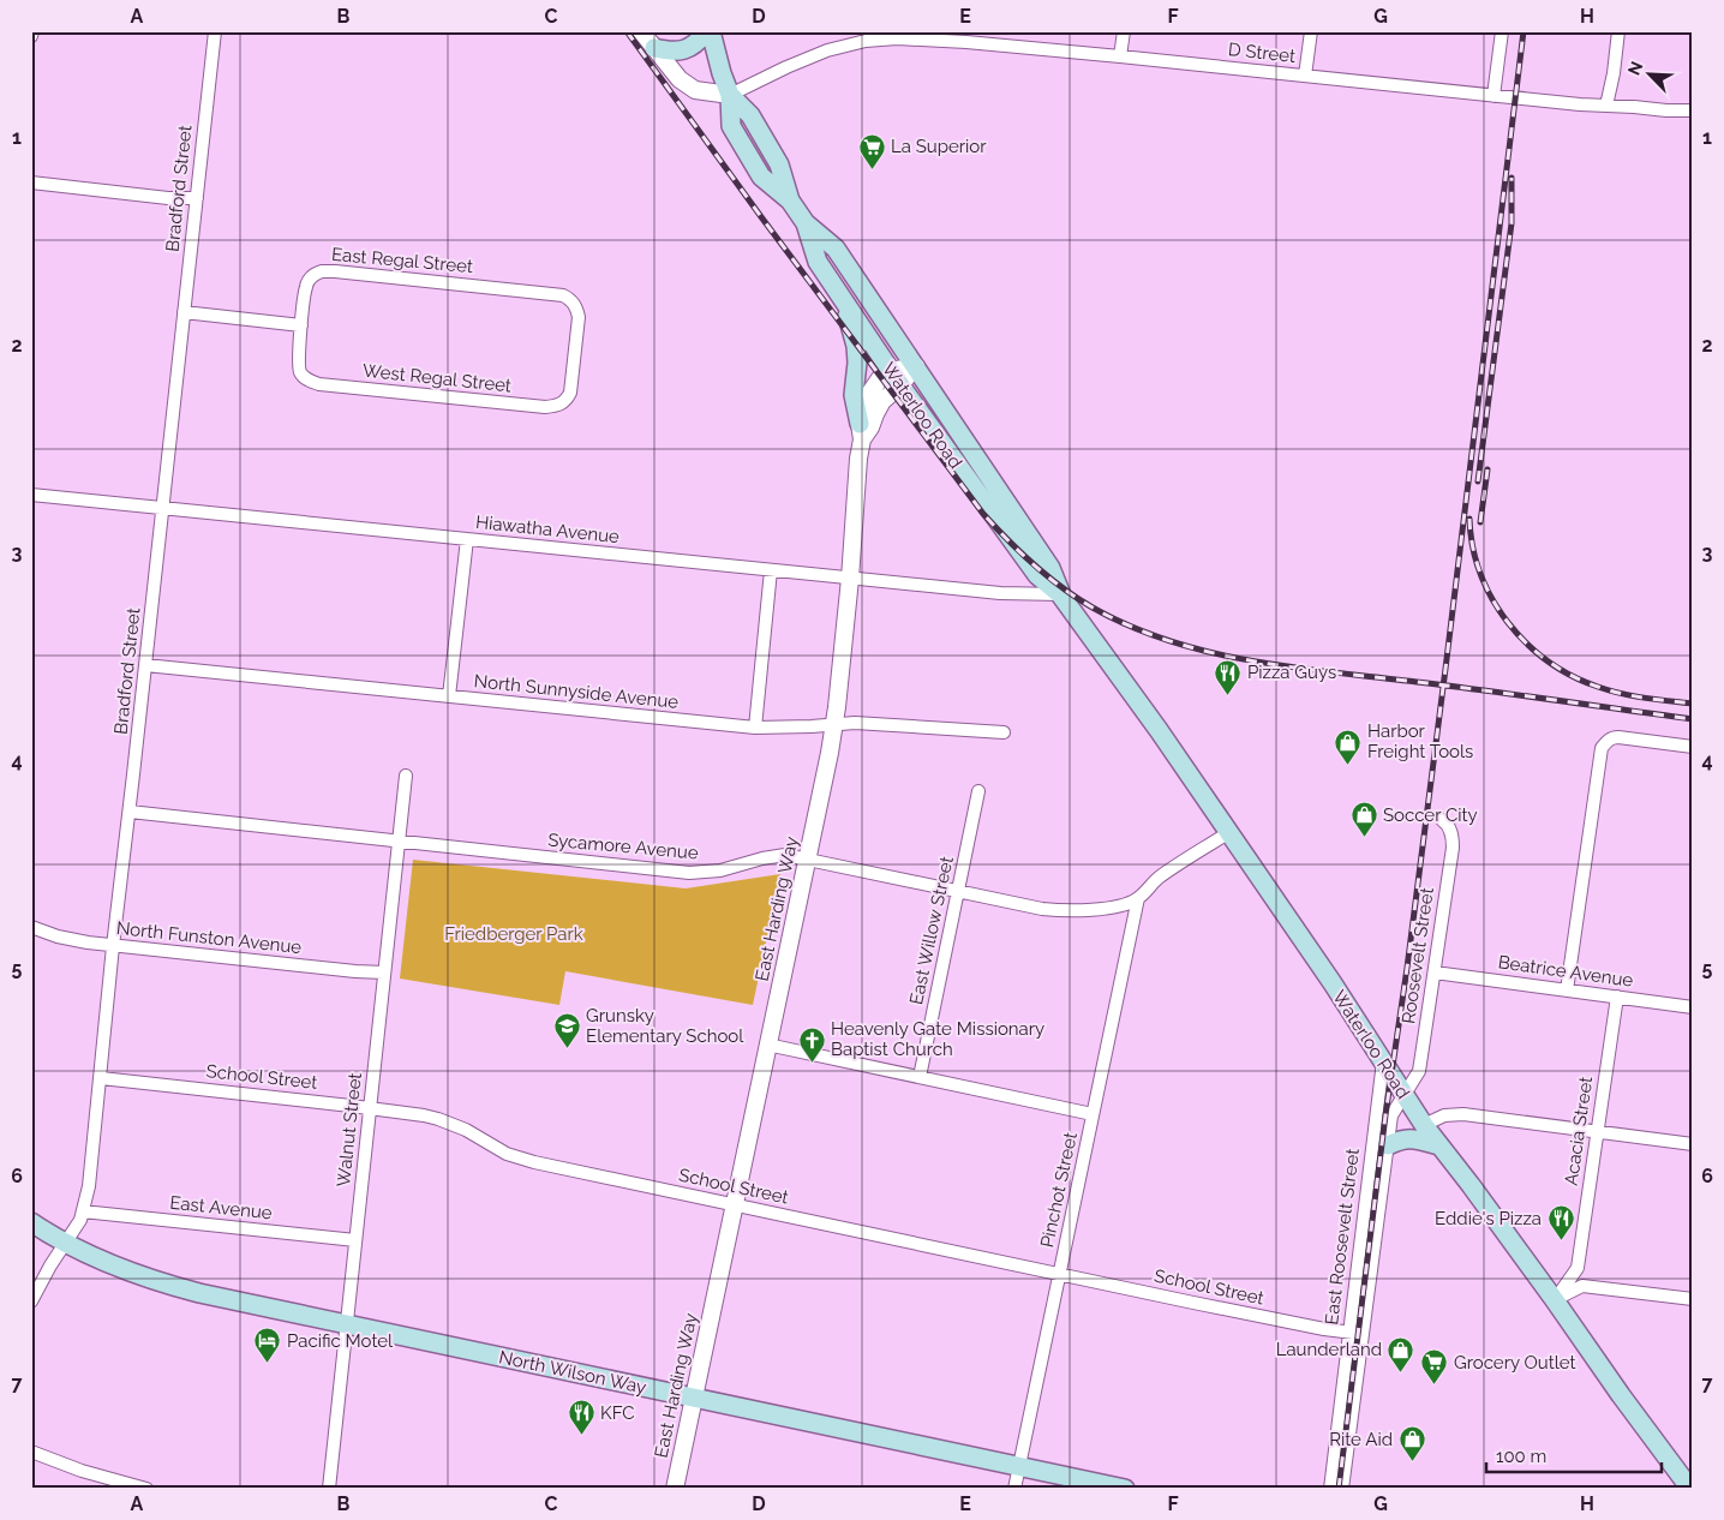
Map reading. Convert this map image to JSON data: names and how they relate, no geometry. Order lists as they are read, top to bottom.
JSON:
{
  "streets": {
    "main road": ["Waterloo Road", "North Wilson Way"],
    "street": [
      "D Street",
      "Bradford Street",
      "East Regal Street",
      "West Regal Street",
      "Hiawatha Avenue",
      "North Sunnyside Avenue",
      "Sycamore Avenue",
      "East Harding Way",
      "East Willow Street",
      "North Funston Avenue",
      "Roosevelt Street",
      "Beatrice Avenue",
      "School Street",
      "Walnut Street",
      "Acacia Street",
      "Pinchot Street",
      "East Avenue",
      "East Roosevelt Street"
    ]
  },
  "crossings": [
    ["D Street", "Waterloo Road"],
    ["Bradford Street", "Hiawatha Avenue"],
    ["Bradford Street", "North Sunnyside Avenue"],
    ["Bradford Street", "Sycamore Avenue"],
    ["Bradford Street", "North Funston Avenue"],
    ["Bradford Street", "School Street"],
    ["Bradford Street", "East Avenue"],
    ["Bradford Street", "North Wilson Way"],
    ["East Regal Street", "West Regal Street"],
    ["Waterloo Road", "Hiawatha Avenue"],
    ["Waterloo Road", "Sycamore Avenue"],
    ["Waterloo Road", "East Harding Way"],
    ["Waterloo Road", "Roosevelt Street"],
    ["Waterloo Road", "Acacia Street"],
    ["Waterloo Road", "East Roosevelt Street"],
    ["Hiawatha Avenue", "East Harding Way"],
    ["North Sunnyside Avenue", "East Harding Way"],
    ["Sycamore Avenue", "East Harding Way"],
    ["Sycamore Avenue", "East Willow Street"],
    ["Sycamore Avenue", "Walnut Street"],
    ["Sycamore Avenue", "Pinchot Street"],
    ["East Harding Way", "School Street"],
    ["East Harding Way", "North Wilson Way"],
    ["North Funston Avenue", "Walnut Street"],
    ["Roosevelt Street", "Beatrice Avenue"],
    ["Roosevelt Street", "East Roosevelt Street"],
    ["Beatrice Avenue", "Acacia Street"],
    ["School Street", "Walnut Street"],
    ["School Street", "Pinchot Street"],
    ["School Street", "East Roosevelt Street"],
    ["Walnut Street", "East Avenue"],
    ["Walnut Street", "North Wilson Way"],
    ["Pinchot Street", "North Wilson Way"]
  ],
  "parks": ["Friedberger Park"],
  "places": {
    "supermarket": ["La Superior", "Grocery Outlet"],
    "restaurant": ["Pizza Guys", "Eddie's Pizza", "KFC"],
    "shop": [
      "Harbor Freight Tools",
      "Soccer City",
      "Launderland",
      "Rite Aid"
    ],
    "school or university": ["Grunsky Elementary School"],
    "church": ["Heavenly Gate Missionary Baptist Church"],
    "hotel": ["Pacific Motel"]
  },
  "scale_bar": "100 m",
  "north": "top left",
  "grid": {
    "columns": [
      "A",
      "B",
      "C",
      "D",
      "E",
      "F",
      "G",
      "H"
    ],
    "rows": [
      "1",
      "2",
      "3",
      "4",
      "5",
      "6",
      "7"
    ]
  }
}
